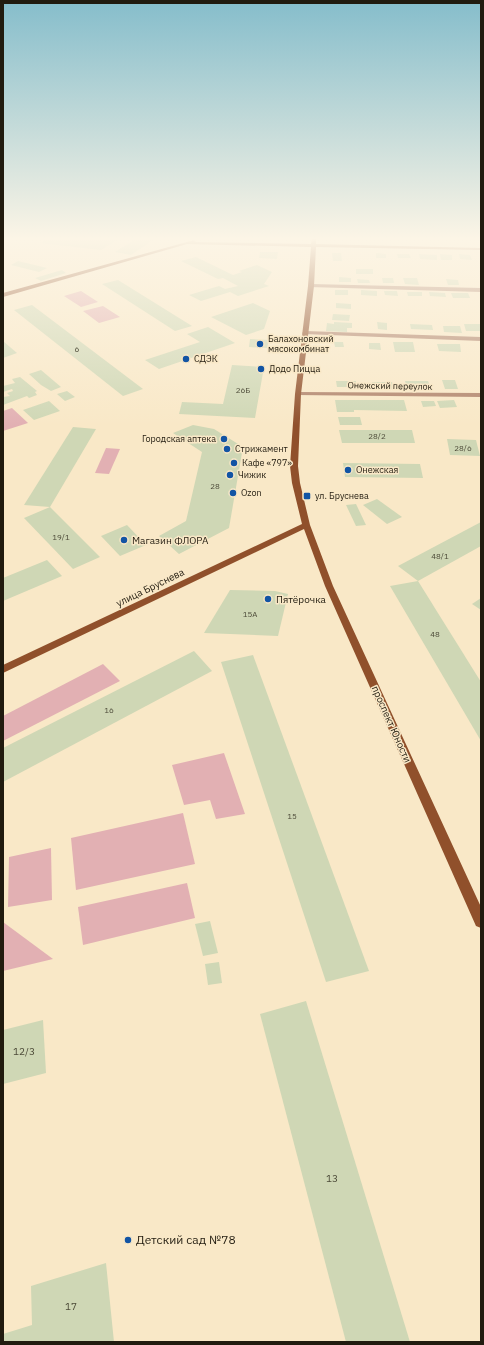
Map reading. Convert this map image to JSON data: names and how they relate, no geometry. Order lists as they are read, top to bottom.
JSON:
{
  "streets": {
    "main road": ["улица Бруснева", "проспект Юности"],
    "street": ["Онежский переулок"]
  },
  "crossings": [
    ["Онежский переулок", "проспект Юности"],
    ["улица Бруснева", "проспект Юности"]
  ],
  "places": {
    "other": [
      "Балахоновский мясокомбинат",
      "СДЭК",
      "Додо Пицца",
      "Городская аптека",
      "Стрижамент",
      "Кафе «797»",
      "Онежская",
      "Чижик",
      "Ozon",
      "Магазин ФЛОРА",
      "Пятёрочка",
      "Детский сад №78"
    ],
    "transit": ["ул. Бруснева"]
  },
  "house_numbers": [
    "6",
    "26Б",
    "28/2",
    "28/6",
    "28",
    "19/1",
    "48/1",
    "15А",
    "48",
    "16",
    "15",
    "12/3",
    "13",
    "17"
  ]
}
